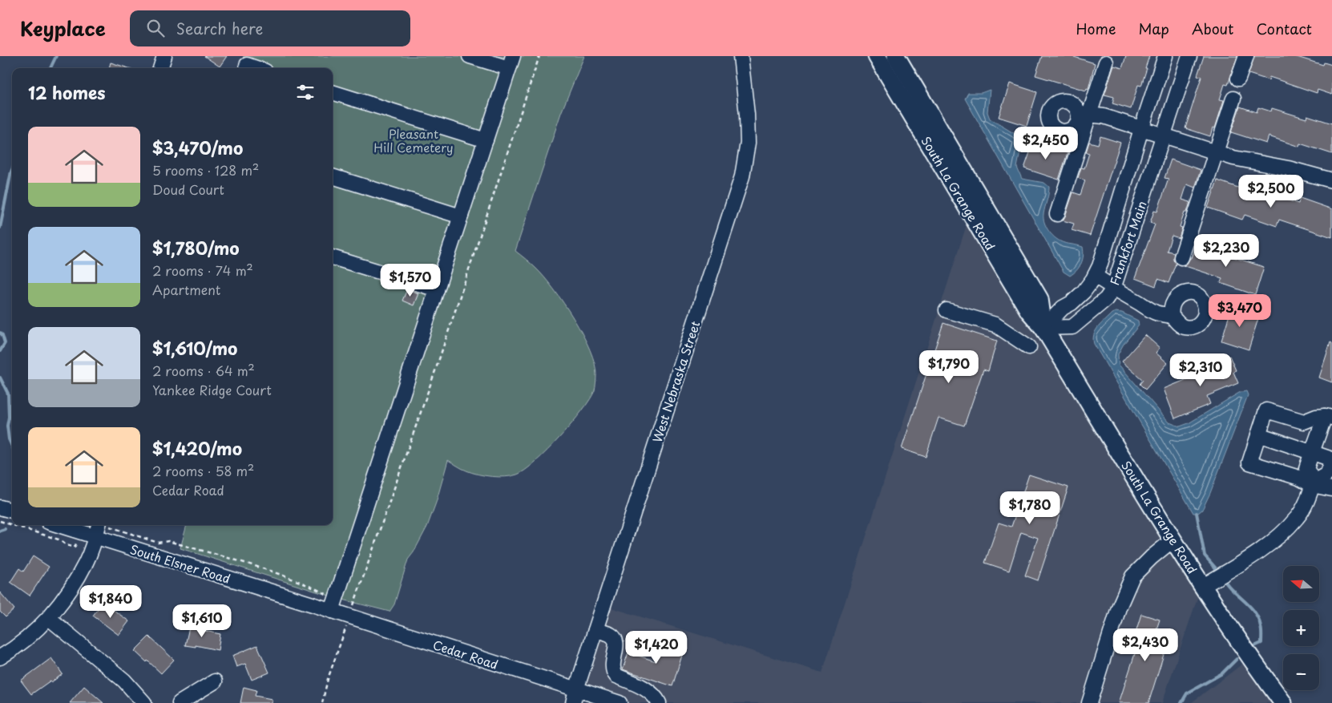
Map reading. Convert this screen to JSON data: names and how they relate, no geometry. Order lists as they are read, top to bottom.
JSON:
{
  "streets": {
    "main road": ["South La Grange Road"],
    "street": [
      "Frankfort Main",
      "West Nebraska Street",
      "South Elsner Road",
      "Cedar Road"
    ]
  },
  "crossings": [
    ["South La Grange Road", "Frankfort Main"],
    ["West Nebraska Street", "Cedar Road"],
    ["South Elsner Road", "Cedar Road"]
  ],
  "parks": ["Pleasant Hill Cemetery"],
  "north": "left",
  "page": {
    "header": "Keyplace",
    "search": "Search here",
    "nav": [
      "Home",
      "Map",
      "About",
      "Contact"
    ],
    "heading": "12 homes",
    "list": [
      {
        "name": "$3,470/mo",
        "note": "5 rooms · 128 m² · Doud Court"
      },
      {
        "name": "$1,780/mo",
        "note": "2 rooms · 74 m² · Apartment"
      },
      {
        "name": "$1,610/mo",
        "note": "2 rooms · 64 m² · Yankee Ridge Court"
      },
      {
        "name": "$1,420/mo",
        "note": "2 rooms · 58 m² · Cedar Road"
      }
    ],
    "price": [
      "$2,450",
      "$2,500",
      "$2,230",
      "$1,570",
      "$3,470",
      "$1,790",
      "$2,310",
      "$1,780",
      "$1,840",
      "$1,610",
      "$2,430",
      "$1,420"
    ],
    "map_buttons": ["+", "−"]
  }
}
